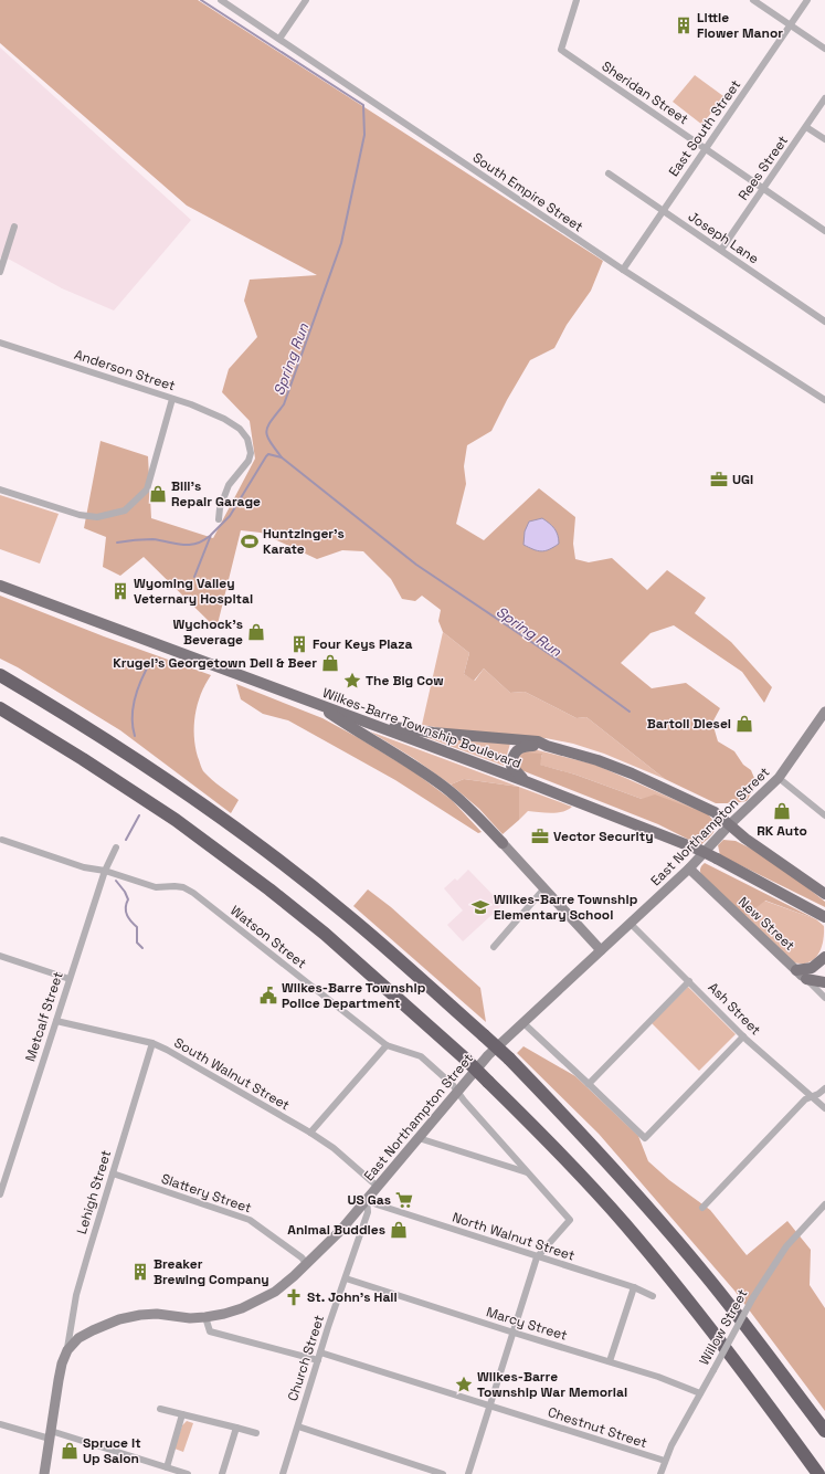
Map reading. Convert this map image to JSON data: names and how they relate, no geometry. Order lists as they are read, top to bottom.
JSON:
{
  "streets": {
    "main road": ["Wilkes-Barre Township Boulevard", "East Northampton Street", "New Street"],
    "street": [
      "Sheridan Street",
      "East South Street",
      "Rees Street",
      "South Empire Street",
      "Joseph Lane",
      "Anderson Street",
      "Watson Street",
      "Ash Street",
      "Metcalf Street",
      "South Walnut Street",
      "Lehigh Street",
      "Slattery Street",
      "North Walnut Street",
      "Marcy Street",
      "Willow Street",
      "Church Street",
      "Chestnut Street"
    ]
  },
  "crossings": [
    ["Sheridan Street", "East South Street"],
    ["Sheridan Street", "Rees Street"],
    ["East South Street", "South Empire Street"],
    ["East South Street", "Joseph Lane"],
    ["Rees Street", "Joseph Lane"],
    ["East Northampton Street", "New Street"],
    ["East Northampton Street", "Watson Street"],
    ["East Northampton Street", "Ash Street"],
    ["East Northampton Street", "South Walnut Street"],
    ["East Northampton Street", "Lehigh Street"],
    ["East Northampton Street", "Slattery Street"],
    ["East Northampton Street", "North Walnut Street"],
    ["East Northampton Street", "Church Street"],
    ["Watson Street", "Metcalf Street"],
    ["Watson Street", "North Walnut Street"],
    ["Metcalf Street", "South Walnut Street"],
    ["South Walnut Street", "Lehigh Street"],
    ["Lehigh Street", "Slattery Street"],
    ["North Walnut Street", "Church Street"],
    ["Marcy Street", "Willow Street"],
    ["Marcy Street", "Church Street"],
    ["Willow Street", "Chestnut Street"],
    ["Church Street", "Chestnut Street"]
  ],
  "water": ["Spring Run"],
  "places": {
    "building": [
      "Little Flower Manor",
      "Wyoming Valley Veternary Hospital",
      "Four Keys Plaza",
      "Breaker Brewing Company"
    ],
    "office": ["UGI", "Vector Security"],
    "shop": [
      "Bill's Repair Garage",
      "Wychock's Beverage",
      "Krugel's Georgetown Deli & Beer",
      "Bartoli Diesel",
      "RK Auto",
      "Animal Buddies",
      "Spruce It Up Salon"
    ],
    "sports": ["Huntzinger's Karate"],
    "place": ["The Big Cow", "Wilkes-Barre Township War Memorial"],
    "school or university": ["Wilkes-Barre Township Elementary School"],
    "public building": ["Wilkes-Barre Township Police Department"],
    "supermarket": ["US Gas"],
    "church": ["St. John's Hall"]
  }
}
